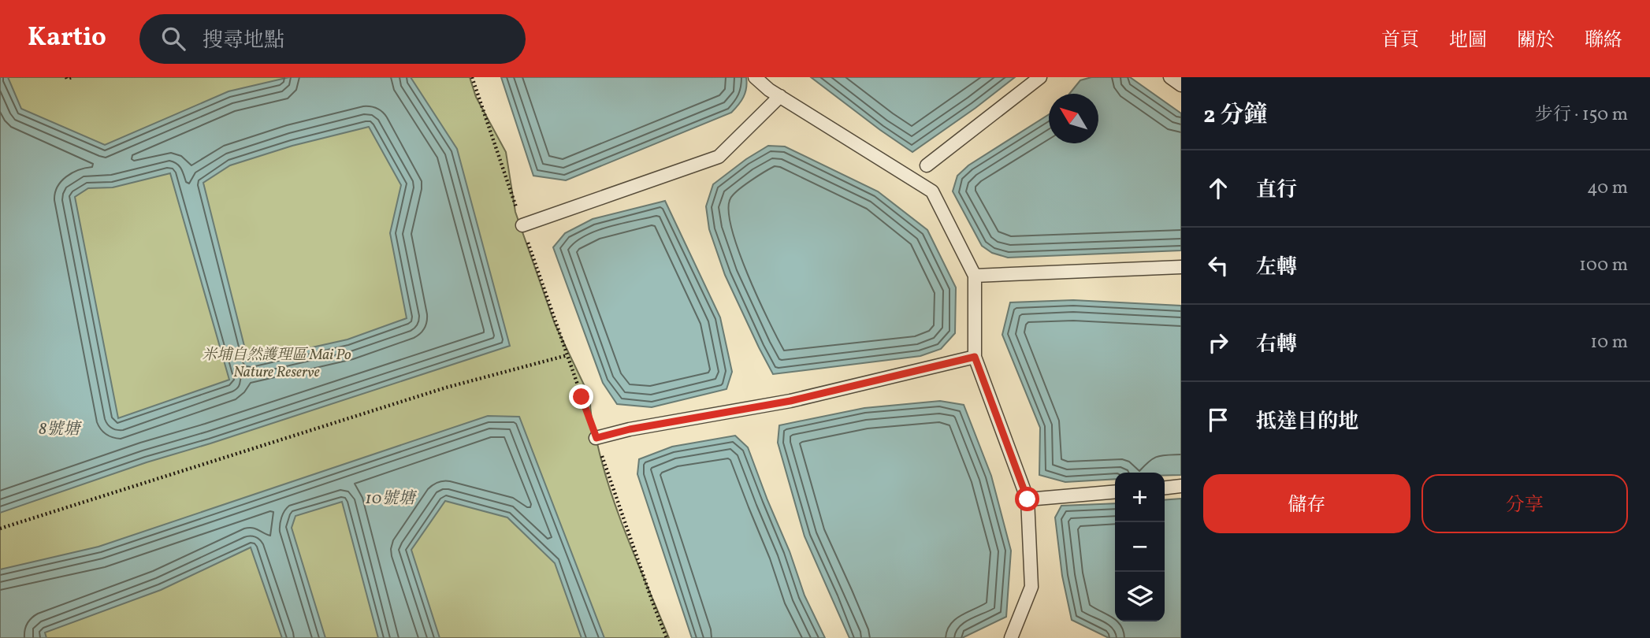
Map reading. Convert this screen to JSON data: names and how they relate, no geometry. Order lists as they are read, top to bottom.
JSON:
{
  "water": ["8號塘", "10號塘"],
  "parks": ["米埔自然護理區 Mai Po Nature Reserve"],
  "north": "top left",
  "page": {
    "header": "Kartio",
    "search": "搜尋地點",
    "nav": [
      "首頁",
      "地圖",
      "關於",
      "聯絡"
    ],
    "heading": ["2 分鐘", "步行 · 150 m"],
    "list": [
      ["直行", "40 m"],
      ["左轉", "100 m"],
      ["右轉", "10 m"],
      "抵達目的地"
    ],
    "buttons": ["儲存", "分享"],
    "map_buttons": ["+", "−"]
  }
}
